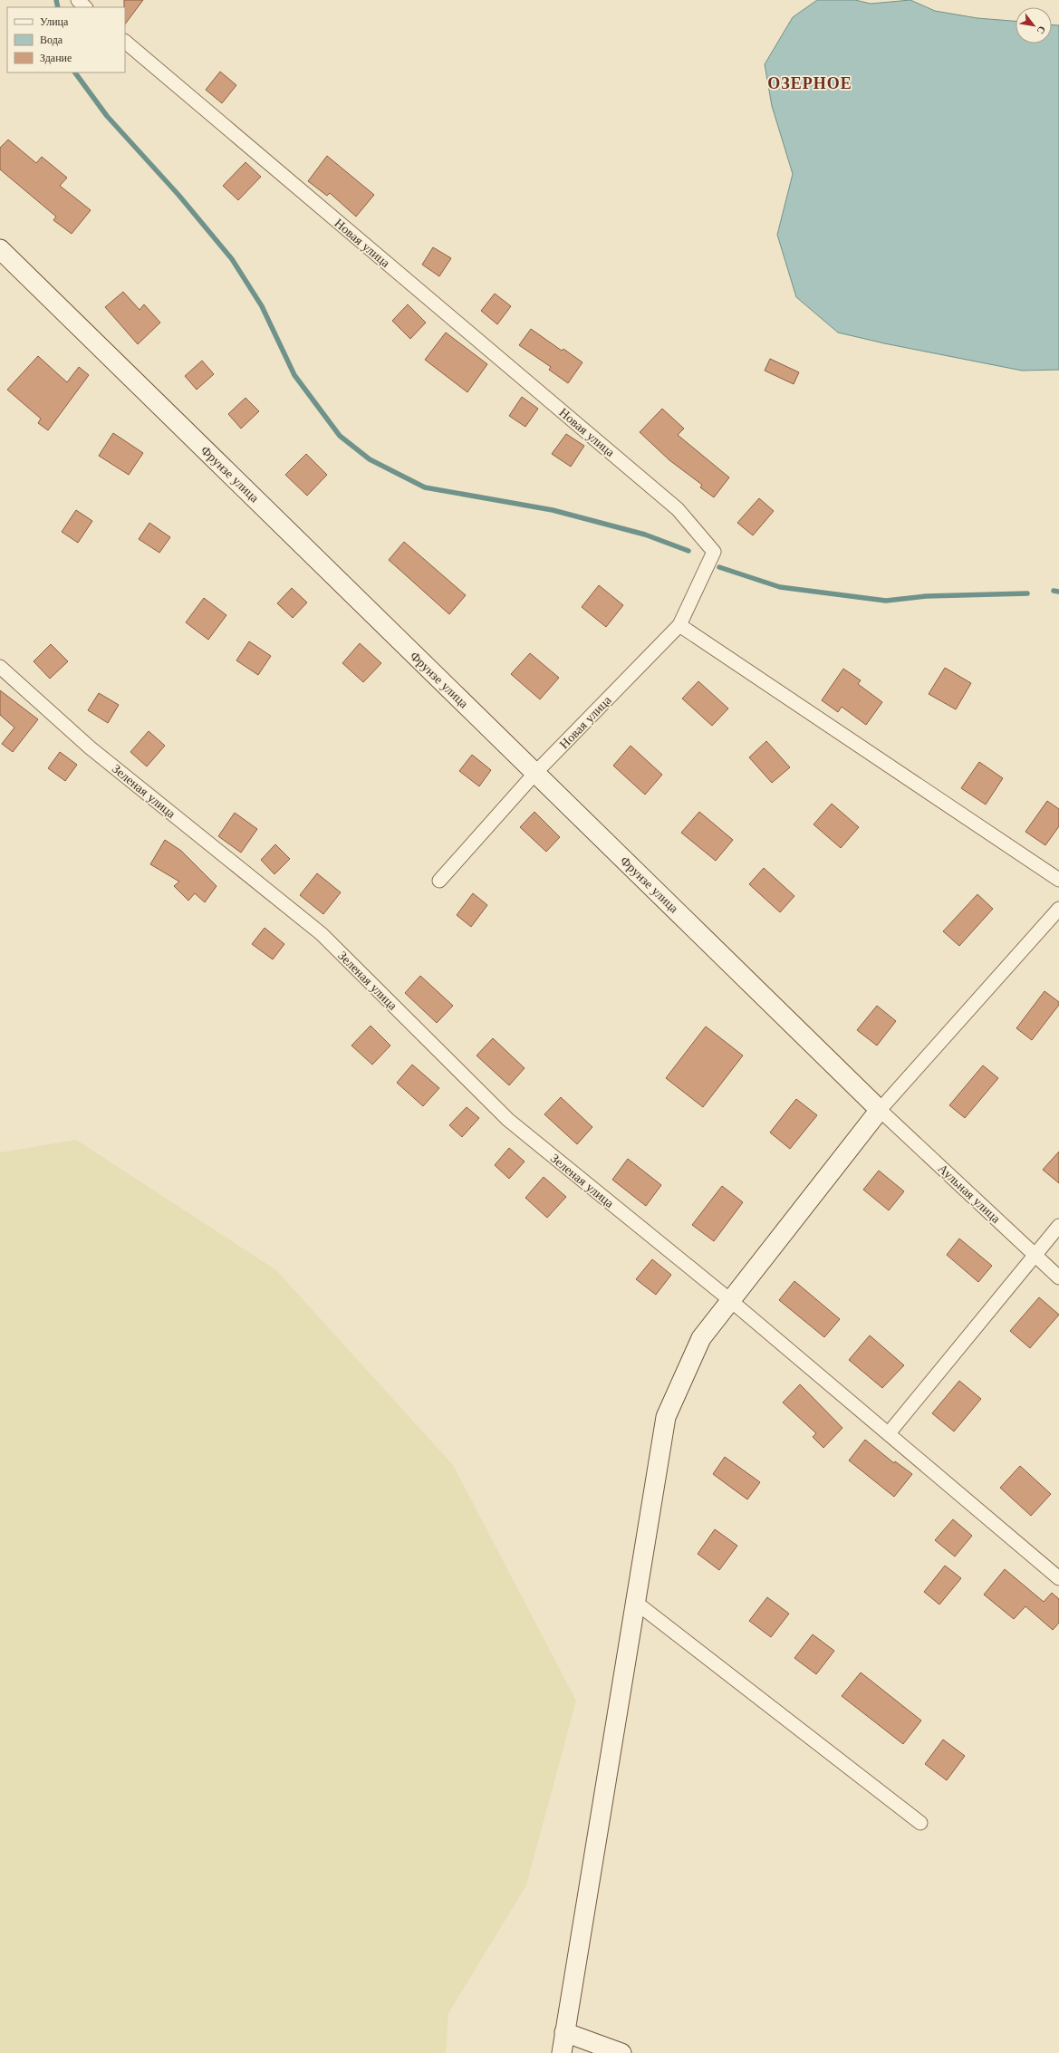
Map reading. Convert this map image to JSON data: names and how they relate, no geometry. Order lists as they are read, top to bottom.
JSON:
{
  "streets": {
    "street": [
      "Новая улица",
      "Фрунзе улица",
      "Зеленая улица",
      "Аульная улица"
    ]
  },
  "crossings": [
    ["Новая улица", "Фрунзе улица"],
    ["Фрунзе улица", "Аульная улица"]
  ],
  "districts": ["ОЗЕРНОЕ"],
  "legend": ["Улица", "Вода", "Здание"],
  "north": "bottom right"
}
